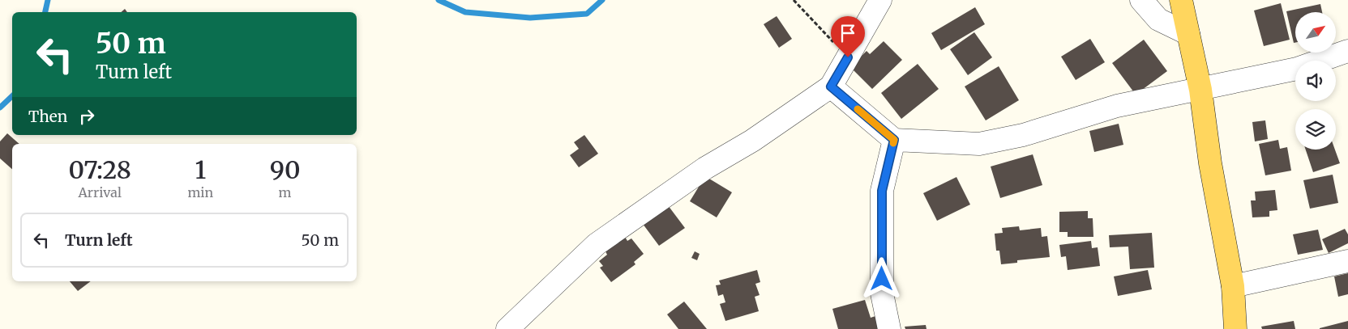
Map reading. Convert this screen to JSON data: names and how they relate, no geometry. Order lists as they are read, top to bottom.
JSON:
{
  "north": "top right",
  "page": {
    "turn": ["50 m", "Turn left"],
    "then": "Then",
    "eta": [
      "07:28",
      "Arrival",
      "1",
      "min",
      "90",
      "m"
    ],
    "list": [
      {
        "name": "Turn left",
        "value": "50 m"
      }
    ]
  }
}
